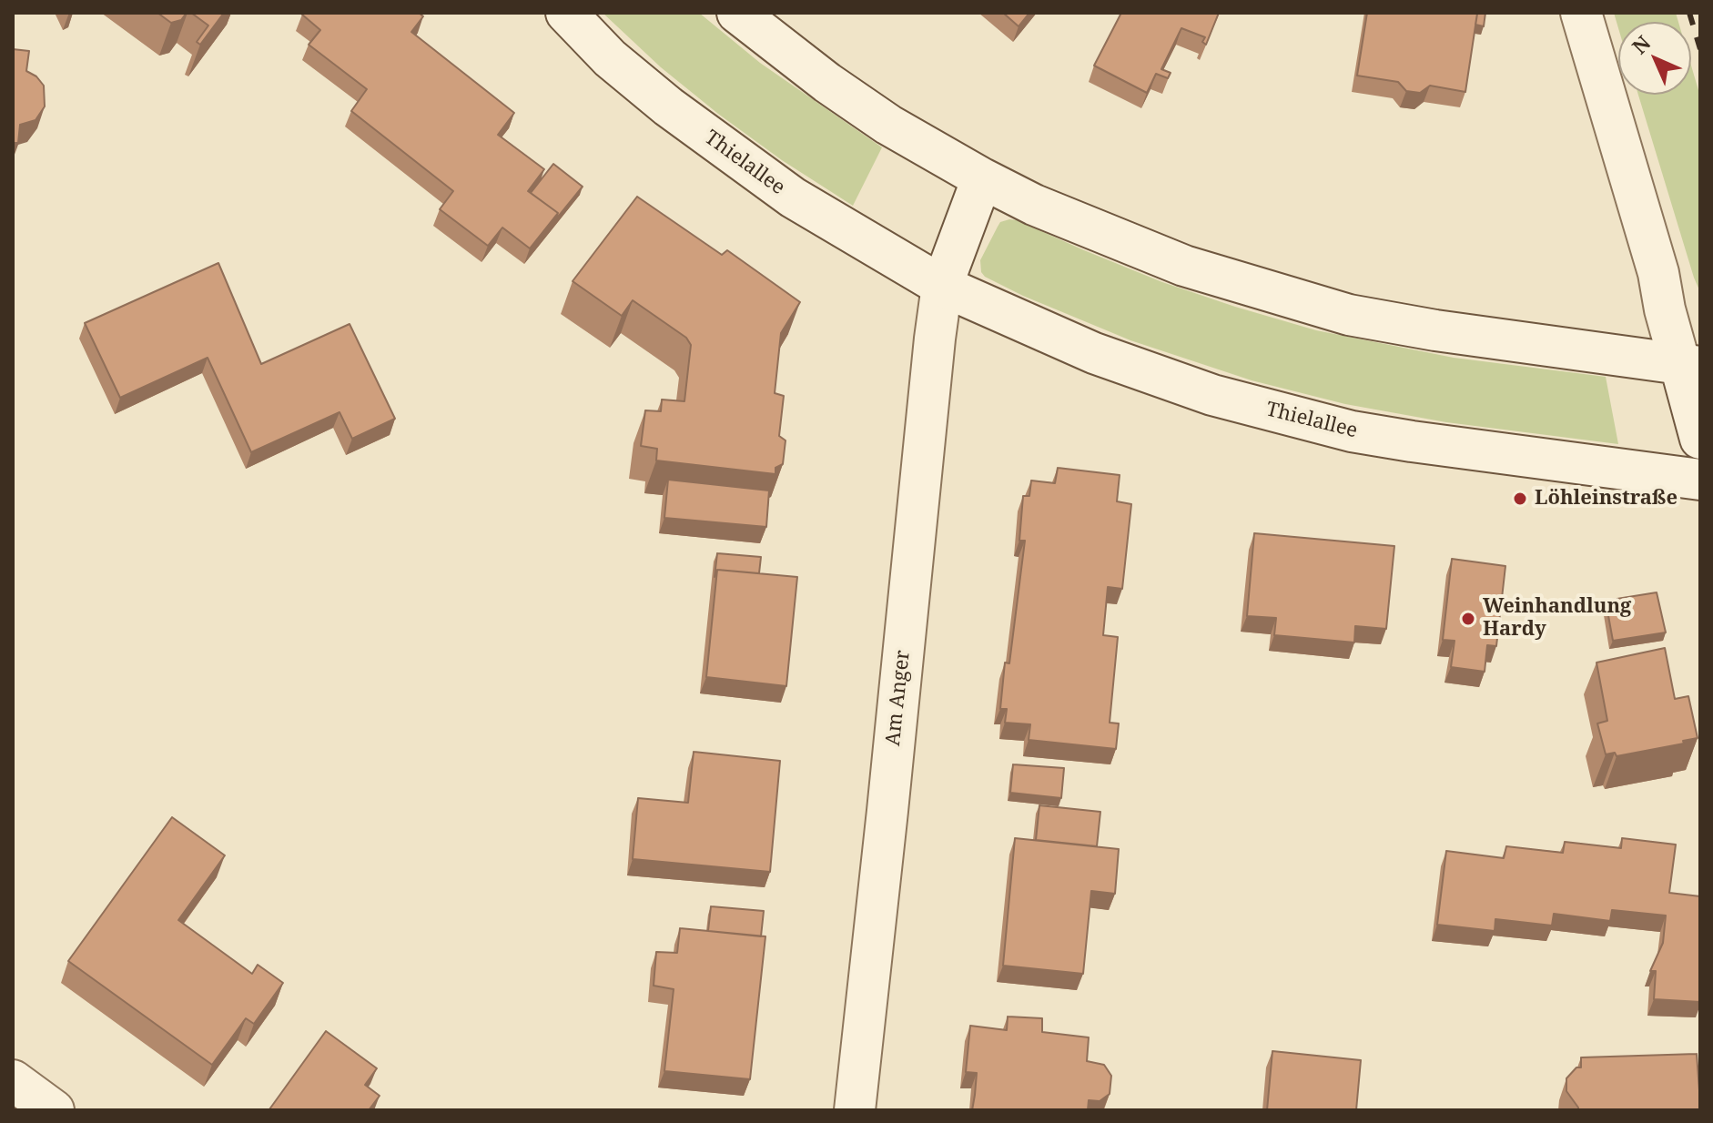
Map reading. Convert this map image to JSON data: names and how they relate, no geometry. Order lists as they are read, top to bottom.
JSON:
{
  "streets": {
    "main road": ["Thielallee", "Am Anger"]
  },
  "crossings": [
    ["Thielallee", "Am Anger"]
  ],
  "places": ["Löhleinstraße", "Weinhandlung Hardy"],
  "north": "top left"
}
